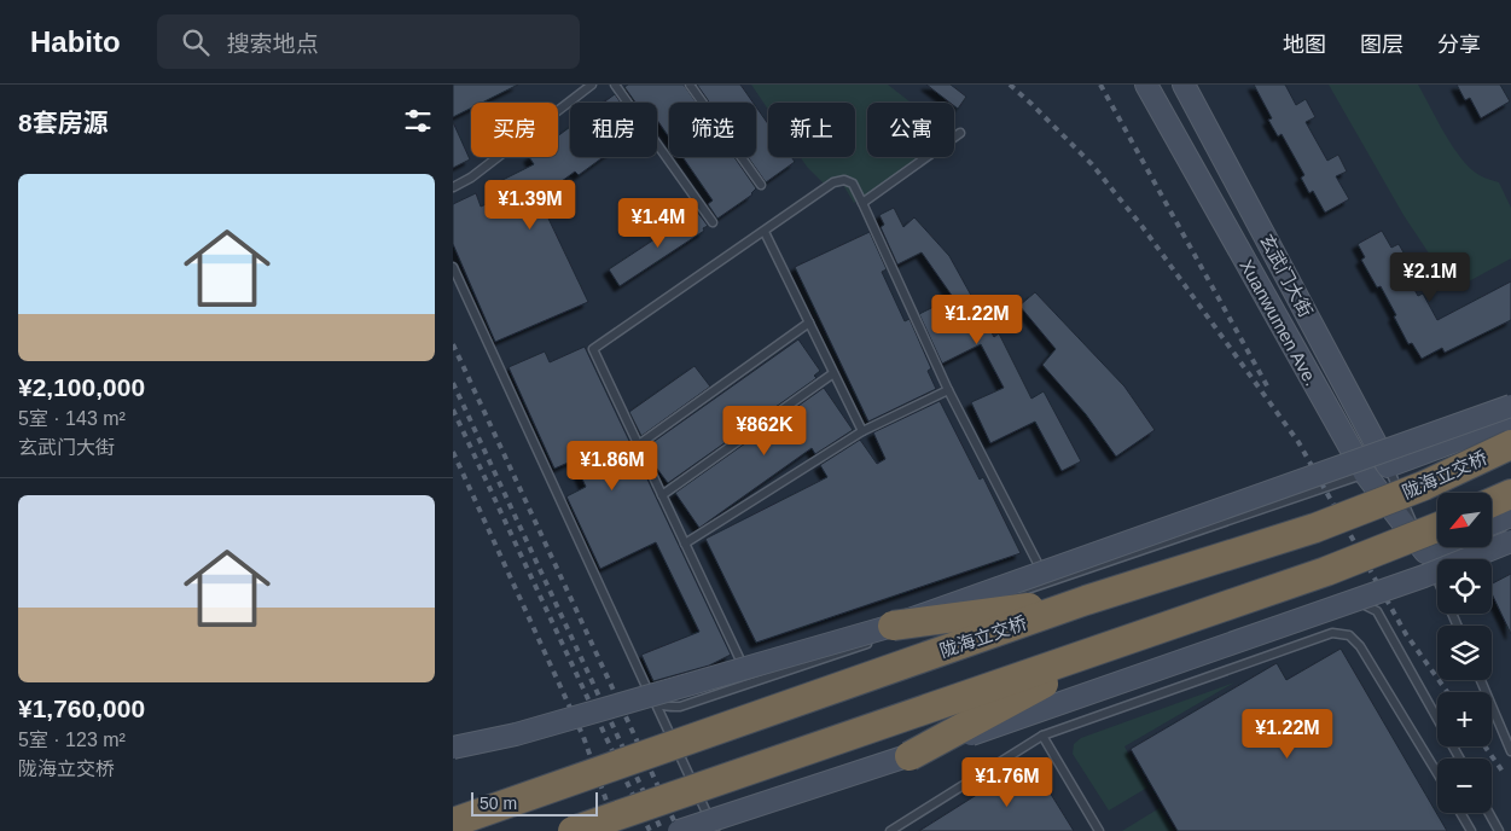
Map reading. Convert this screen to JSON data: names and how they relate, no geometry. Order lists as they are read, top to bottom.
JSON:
{
  "streets": {
    "highway": ["陇海立交桥"],
    "main road": ["玄武门大街", "Xuanwumen Ave."]
  },
  "crossings": [
    ["玄武门大街", "Xuanwumen Ave."]
  ],
  "scale_bar": "50 m",
  "north": "bottom left",
  "page": {
    "header": "Habito",
    "search": "搜索地点",
    "nav": ["地图", "图层", "分享"],
    "heading": "8套房源",
    "chip": [
      "买房",
      "租房",
      "筛选",
      "新上",
      "公寓"
    ],
    "list": [
      {
        "name": "¥2,100,000",
        "note": "5室 · 143 m² · 玄武门大街"
      },
      {
        "name": "¥1,760,000",
        "note": "5室 · 123 m² · 陇海立交桥"
      }
    ],
    "price": [
      "¥1.39M",
      "¥1.4M",
      "¥2.1M",
      "¥1.22M",
      "¥862K",
      "¥1.86M",
      "¥1.22M",
      "¥1.76M"
    ],
    "map_buttons": ["+", "−"],
    "scale": "50 m"
  }
}
